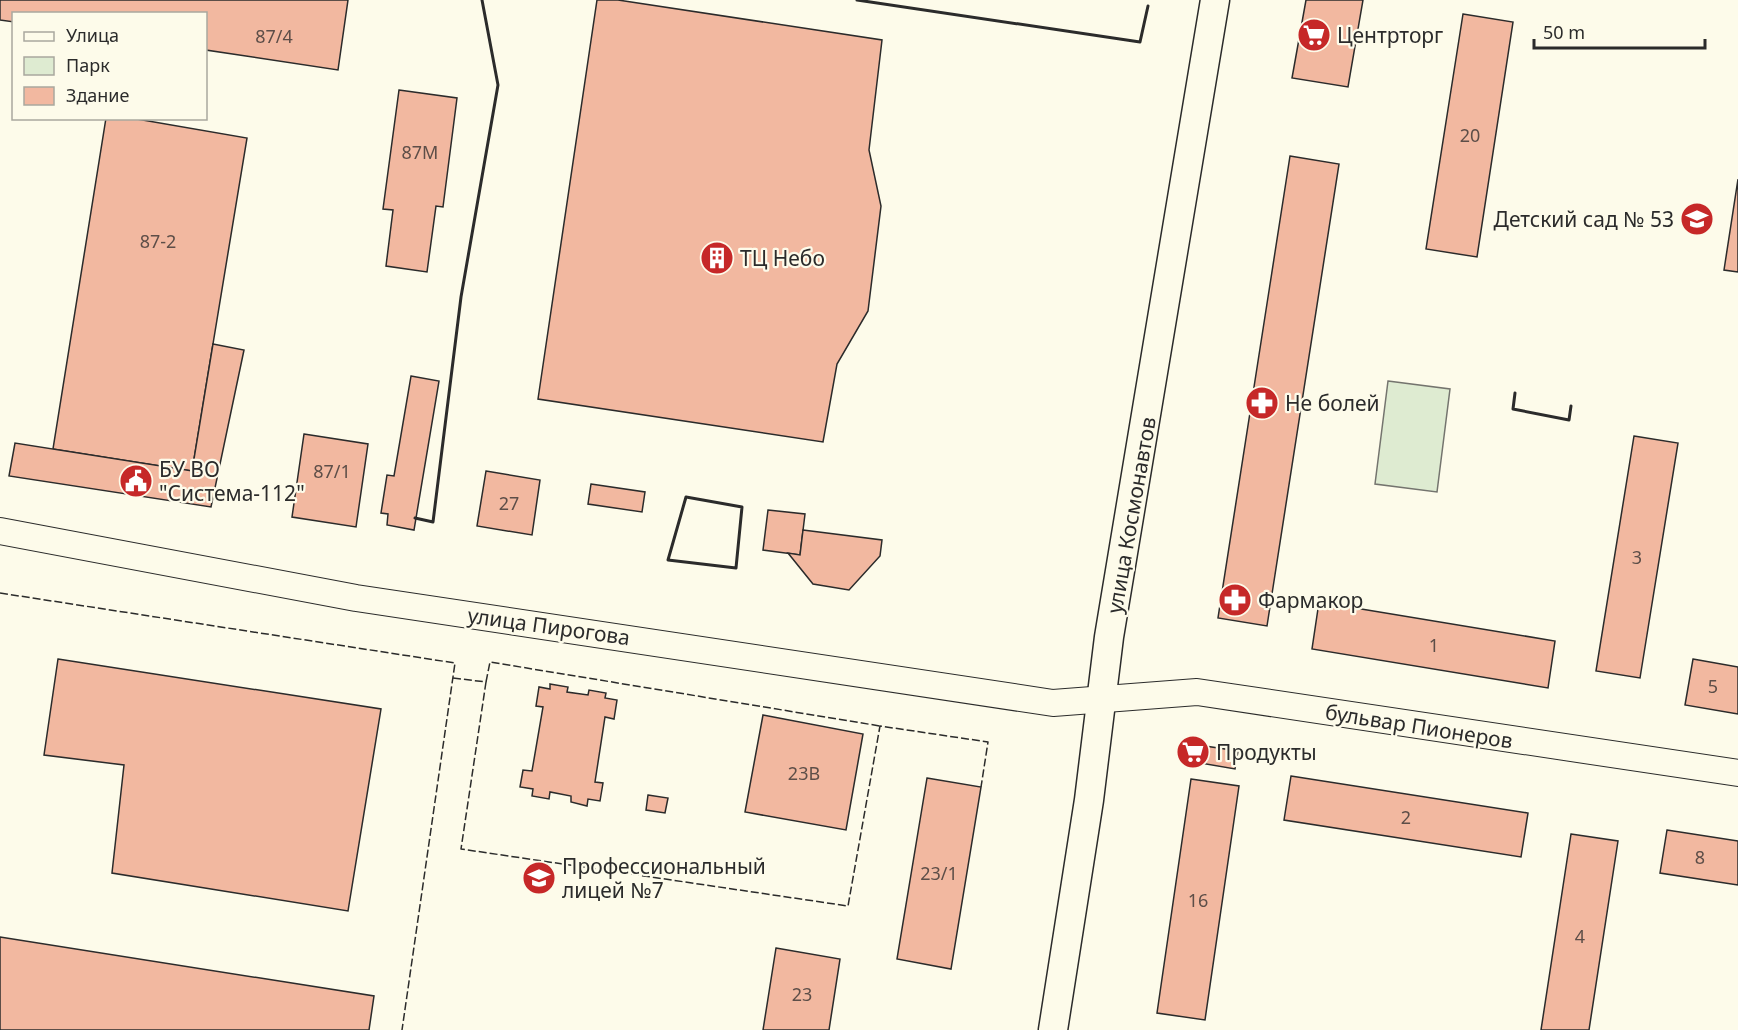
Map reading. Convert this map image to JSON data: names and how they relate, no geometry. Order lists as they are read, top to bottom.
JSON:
{
  "streets": {
    "main road": ["улица Космонавтов"],
    "street": ["улица Пирогова", "бульвар Пионеров"]
  },
  "crossings": [
    ["улица Космонавтов", "улица Пирогова"],
    ["улица Космонавтов", "бульвар Пионеров"],
    ["улица Пирогова", "бульвар Пионеров"]
  ],
  "places": {
    "supermarket": ["Центрторг", "Продукты"],
    "school or university": ["Детский сад № 53", "Профессиональный лицей №7"],
    "building": ["ТЦ Небо"],
    "pharmacy": ["Не болей", "Фармакор"],
    "public building": ["БУ ВО \"Система-112\""]
  },
  "house_numbers": [
    "87/4",
    "20",
    "87М",
    "87-2",
    "87/1",
    "27",
    "3",
    "1",
    "5",
    "23В",
    "2",
    "8",
    "23/1",
    "16",
    "4",
    "23"
  ],
  "legend": ["Улица", "Парк", "Здание"],
  "scale_bar": "50 m"
}
